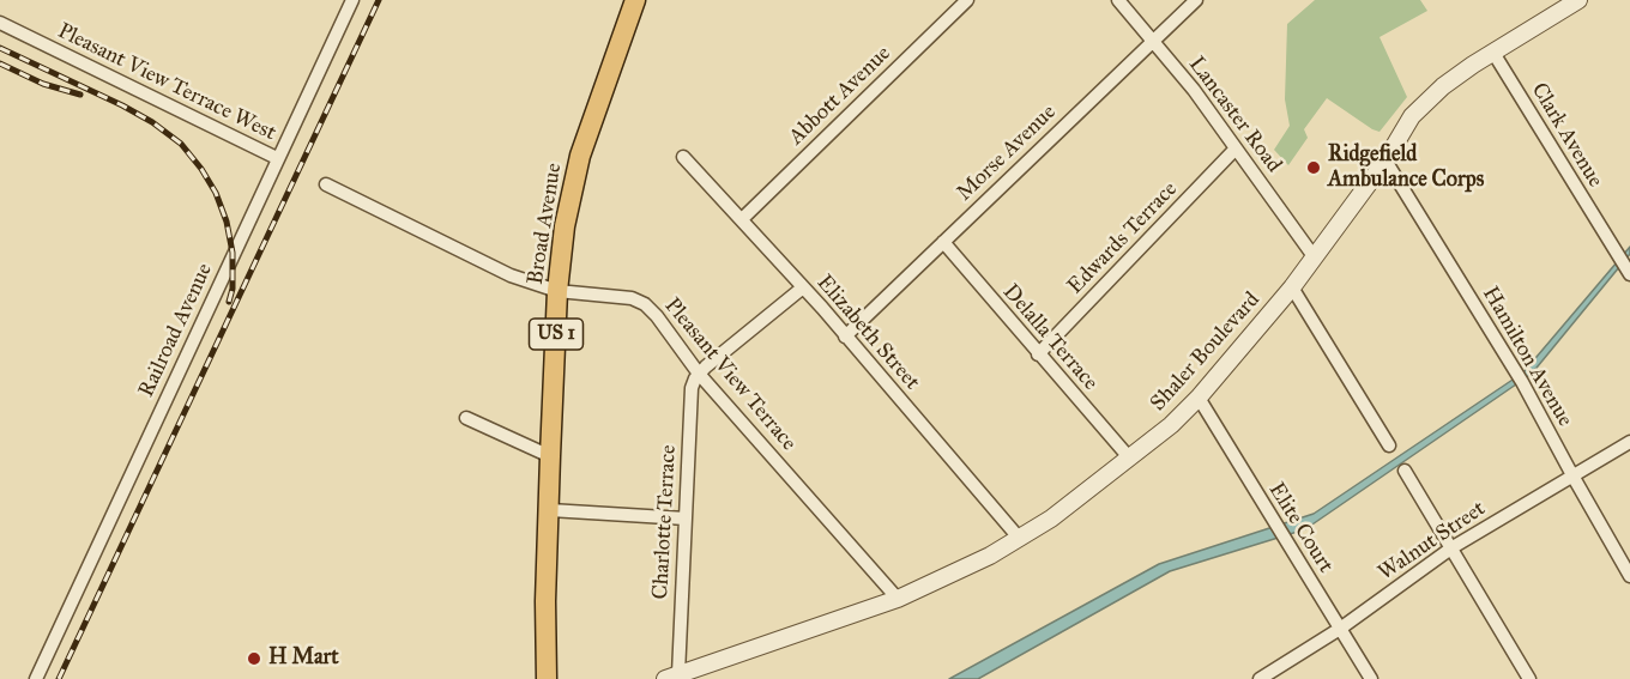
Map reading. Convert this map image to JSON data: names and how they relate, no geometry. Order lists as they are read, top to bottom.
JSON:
{
  "streets": {
    "main road": ["Broad Avenue", "US 1"],
    "street": [
      "Pleasant View Terrace West",
      "Abbott Avenue",
      "Lancaster Road",
      "Clark Avenue",
      "Morse Avenue",
      "Edwards Terrace",
      "Railroad Avenue",
      "Elizabeth Street",
      "Delalla Terrace",
      "Shaler Boulevard",
      "Hamilton Avenue",
      "Pleasant View Terrace",
      "Charlotte Terrace",
      "Elite Court",
      "Walnut Street"
    ]
  },
  "crossings": [
    ["Pleasant View Terrace West", "Railroad Avenue"],
    ["Abbott Avenue", "Elizabeth Street"],
    ["Lancaster Road", "Morse Avenue"],
    ["Lancaster Road", "Edwards Terrace"],
    ["Lancaster Road", "Shaler Boulevard"],
    ["Clark Avenue", "Shaler Boulevard"],
    ["Morse Avenue", "Elizabeth Street"],
    ["Morse Avenue", "Delalla Terrace"],
    ["Broad Avenue", "Pleasant View Terrace"],
    ["Edwards Terrace", "Delalla Terrace"],
    ["Elizabeth Street", "Shaler Boulevard"],
    ["Delalla Terrace", "Shaler Boulevard"],
    ["Shaler Boulevard", "Hamilton Avenue"],
    ["Shaler Boulevard", "Pleasant View Terrace"],
    ["Shaler Boulevard", "Charlotte Terrace"],
    ["Shaler Boulevard", "Elite Court"],
    ["Hamilton Avenue", "Walnut Street"],
    ["Pleasant View Terrace", "Charlotte Terrace"],
    ["Elite Court", "Walnut Street"]
  ],
  "places": ["Ridgefield Ambulance Corps", "H Mart"]
}
